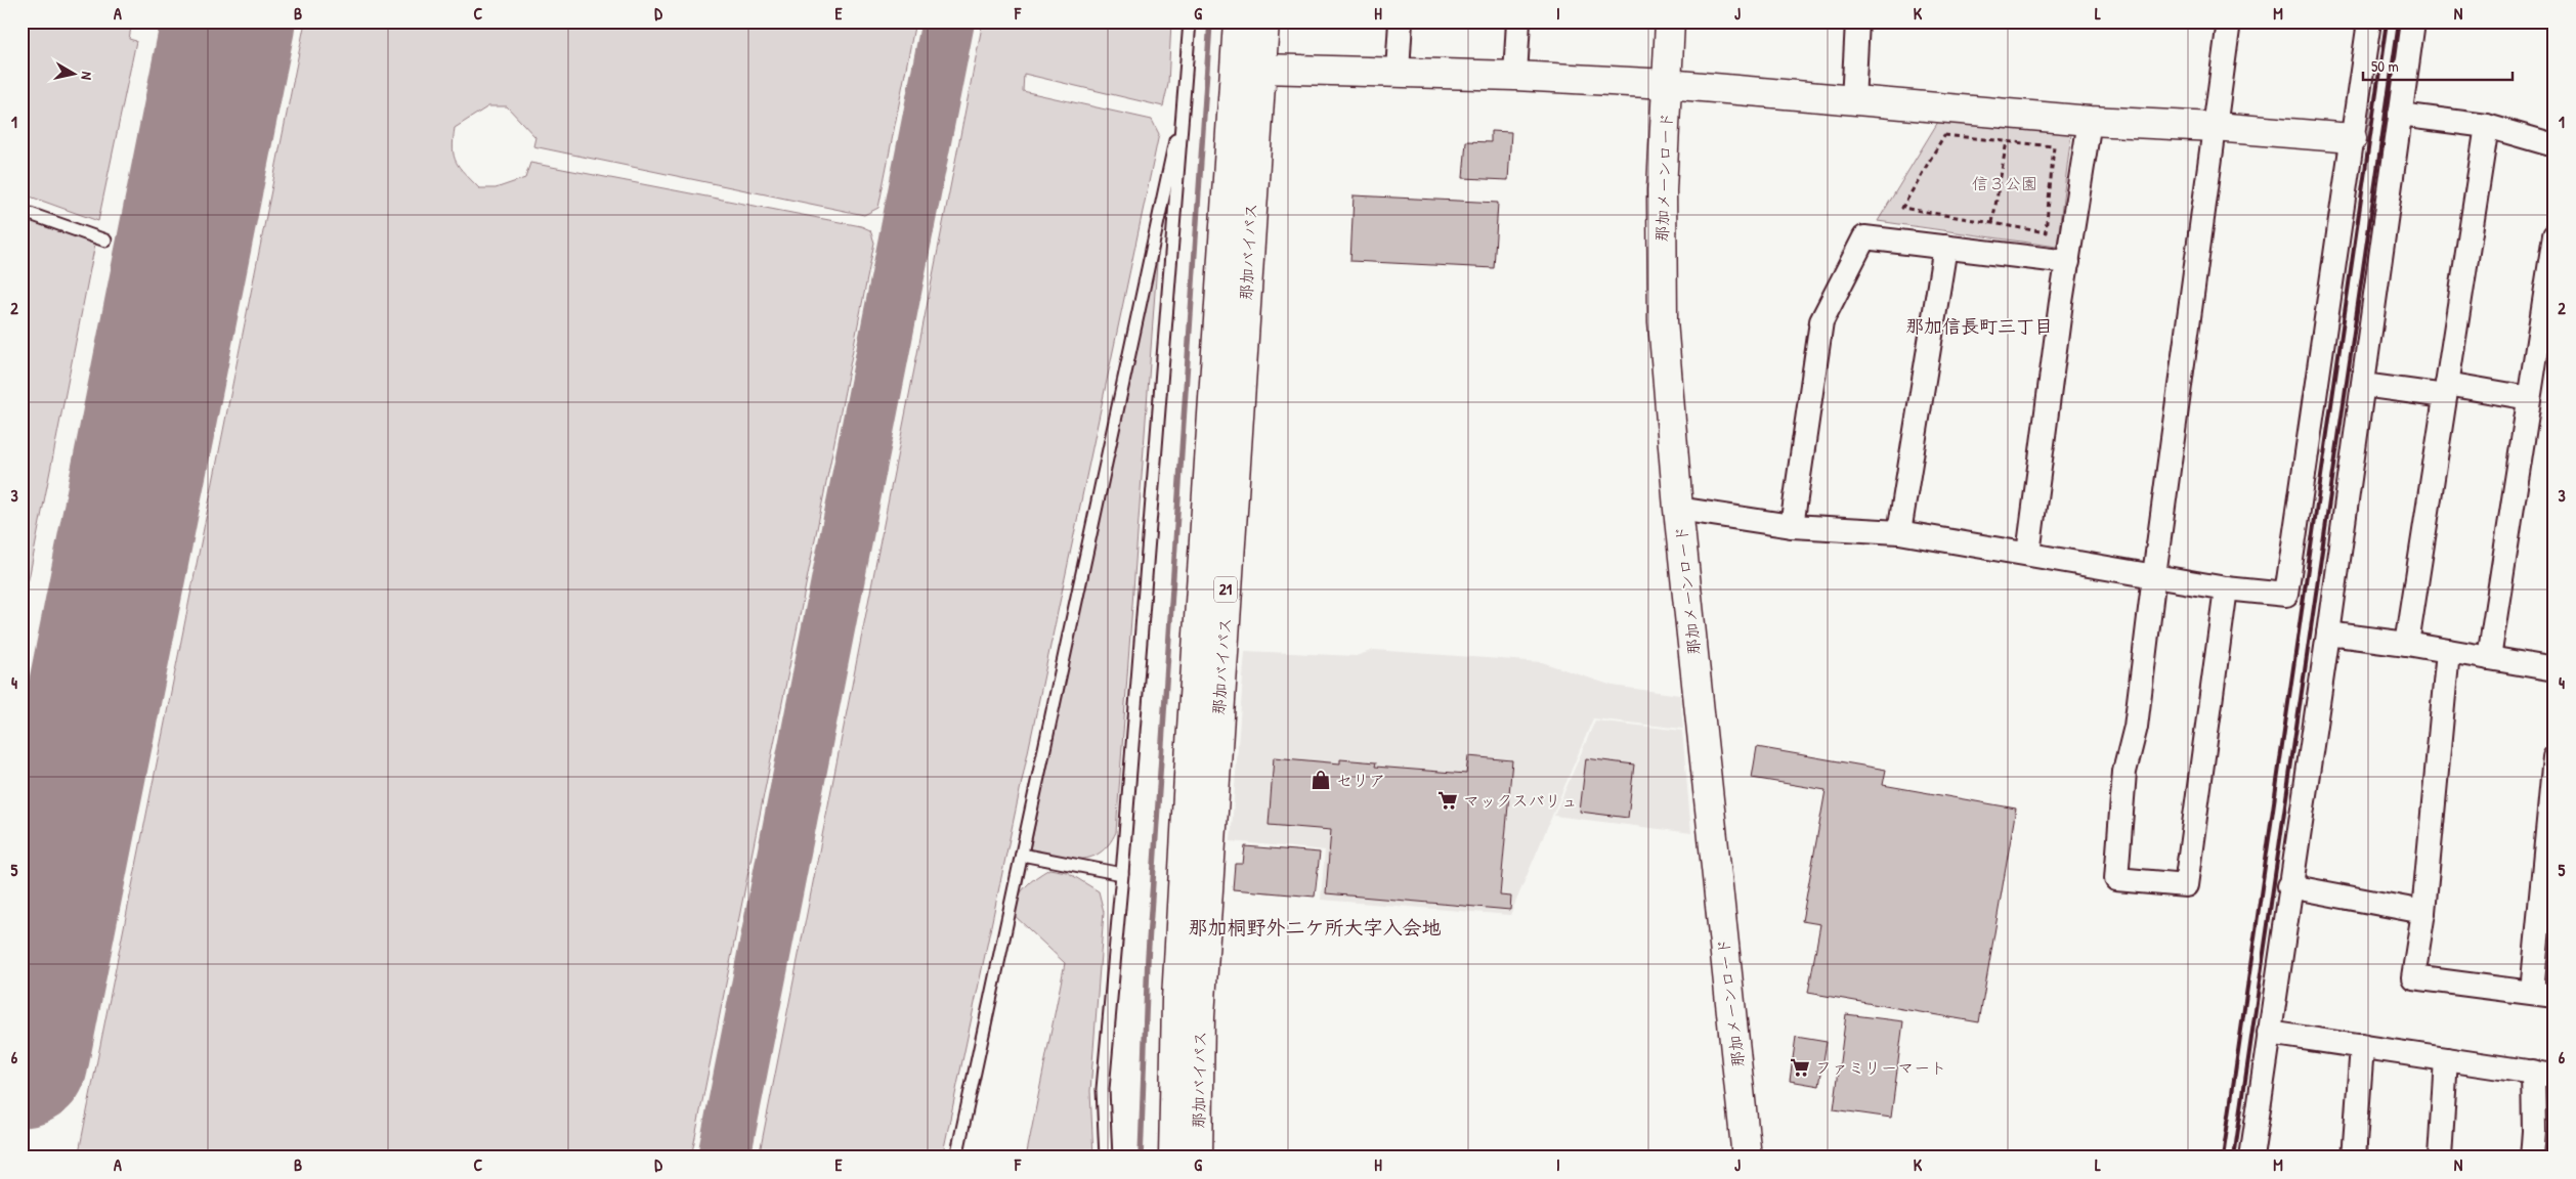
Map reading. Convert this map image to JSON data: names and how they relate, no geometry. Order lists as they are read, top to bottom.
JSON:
{
  "streets": {
    "main road": ["那加メーンロード", "那加バイパス", "21"]
  },
  "districts": ["那加信長町三丁目", "那加桐野外二ケ所大字入会地"],
  "parks": ["信３公園"],
  "places": {
    "shop": ["セリア"],
    "supermarket": ["マックスバリュ", "ファミリーマート"]
  },
  "scale_bar": "50 m",
  "north": "right",
  "grid": {
    "columns": [
      "A",
      "B",
      "C",
      "D",
      "E",
      "F",
      "G",
      "H",
      "I",
      "J",
      "K",
      "L",
      "M",
      "N"
    ],
    "rows": [
      "1",
      "2",
      "3",
      "4",
      "5",
      "6"
    ]
  }
}
